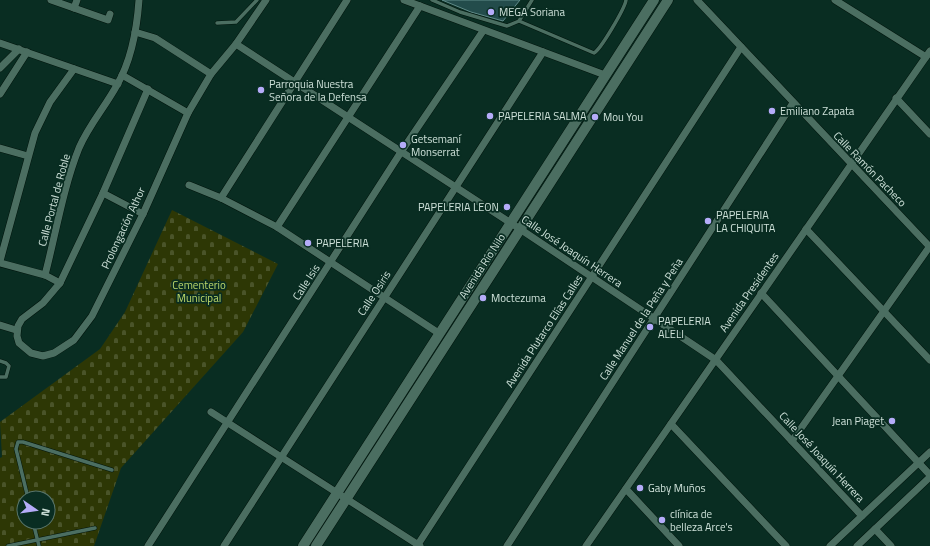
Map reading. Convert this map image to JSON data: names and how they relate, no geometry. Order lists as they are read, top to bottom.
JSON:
{
  "streets": {
    "main road": ["Avenida Río Nilo"],
    "street": [
      "Calle Ramón Pacheco",
      "Calle Portal de Roble",
      "Prolongación Athor",
      "Calle José Joaquín Herrera",
      "Calle Isis",
      "Avenida Presidentes",
      "Calle Osiris",
      "Calle Manuel de la Peña y Peña",
      "Avenida Plutarco Elías Calles"
    ]
  },
  "crossings": [
    ["Calle Ramón Pacheco", "Avenida Presidentes"],
    ["Calle Ramón Pacheco", "Calle Manuel de la Peña y Peña"],
    ["Calle Ramón Pacheco", "Avenida Plutarco Elías Calles"],
    ["Prolongación Athor", "Calle José Joaquín Herrera"],
    ["Calle José Joaquín Herrera", "Avenida Río Nilo"],
    ["Calle José Joaquín Herrera", "Calle Isis"],
    ["Calle José Joaquín Herrera", "Avenida Presidentes"],
    ["Calle José Joaquín Herrera", "Calle Osiris"],
    ["Calle José Joaquín Herrera", "Calle Manuel de la Peña y Peña"],
    ["Calle José Joaquín Herrera", "Avenida Plutarco Elías Calles"]
  ],
  "parks": ["Cementerio Municipal"],
  "places": [
    "MEGA Soriana",
    "Parroquia Nuestra Señora de la Defensa",
    "Emiliano Zapata",
    "PAPELERIA SALMA",
    "Mou You",
    "Getsemaní Monserrat",
    "PAPELERIA LEON",
    "PAPELERIA LA CHIQUITA",
    "PAPELERIA",
    "Moctezuma",
    "PAPELERIA ALELI",
    "Jean Piaget",
    "Gaby Muños",
    "clínica de belleza Arce's"
  ],
  "north": "right"
}
